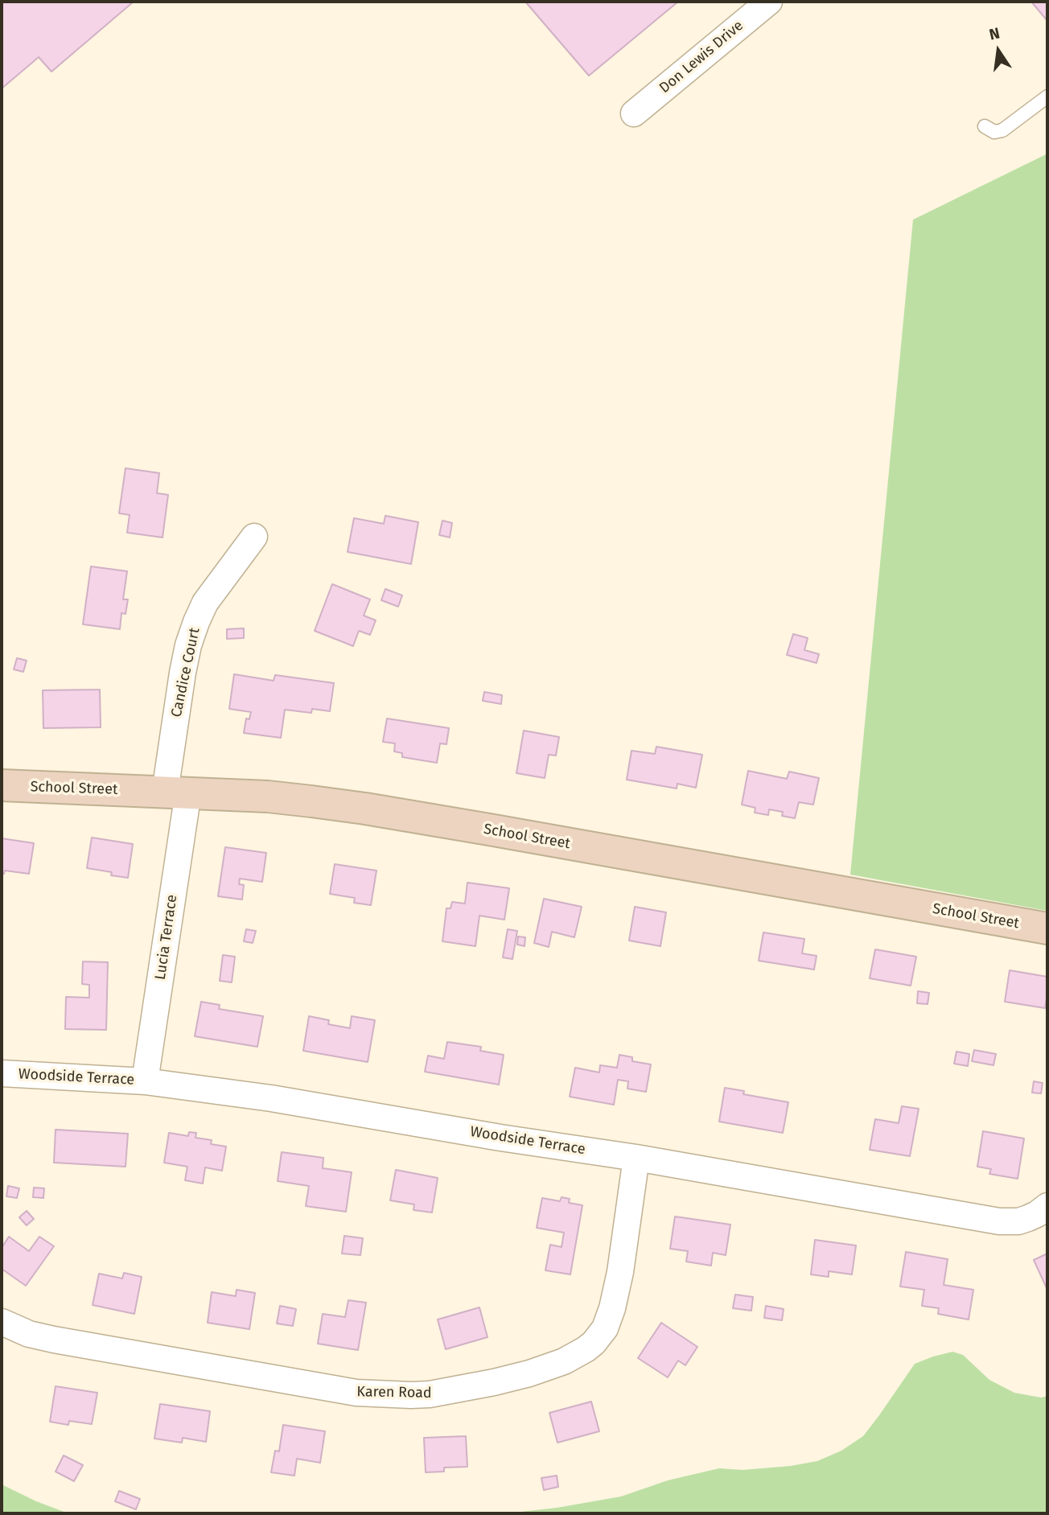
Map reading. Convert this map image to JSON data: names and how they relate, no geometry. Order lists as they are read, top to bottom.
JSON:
{
  "streets": {
    "street": [
      "Don Lewis Drive",
      "Candice Court",
      "School Street",
      "Lucia Terrace",
      "Woodside Terrace",
      "Karen Road"
    ]
  },
  "crossings": [
    ["Candice Court", "School Street"],
    ["Candice Court", "Lucia Terrace"],
    ["School Street", "Lucia Terrace"],
    ["Lucia Terrace", "Woodside Terrace"],
    ["Woodside Terrace", "Karen Road"]
  ],
  "north": "top"
}
